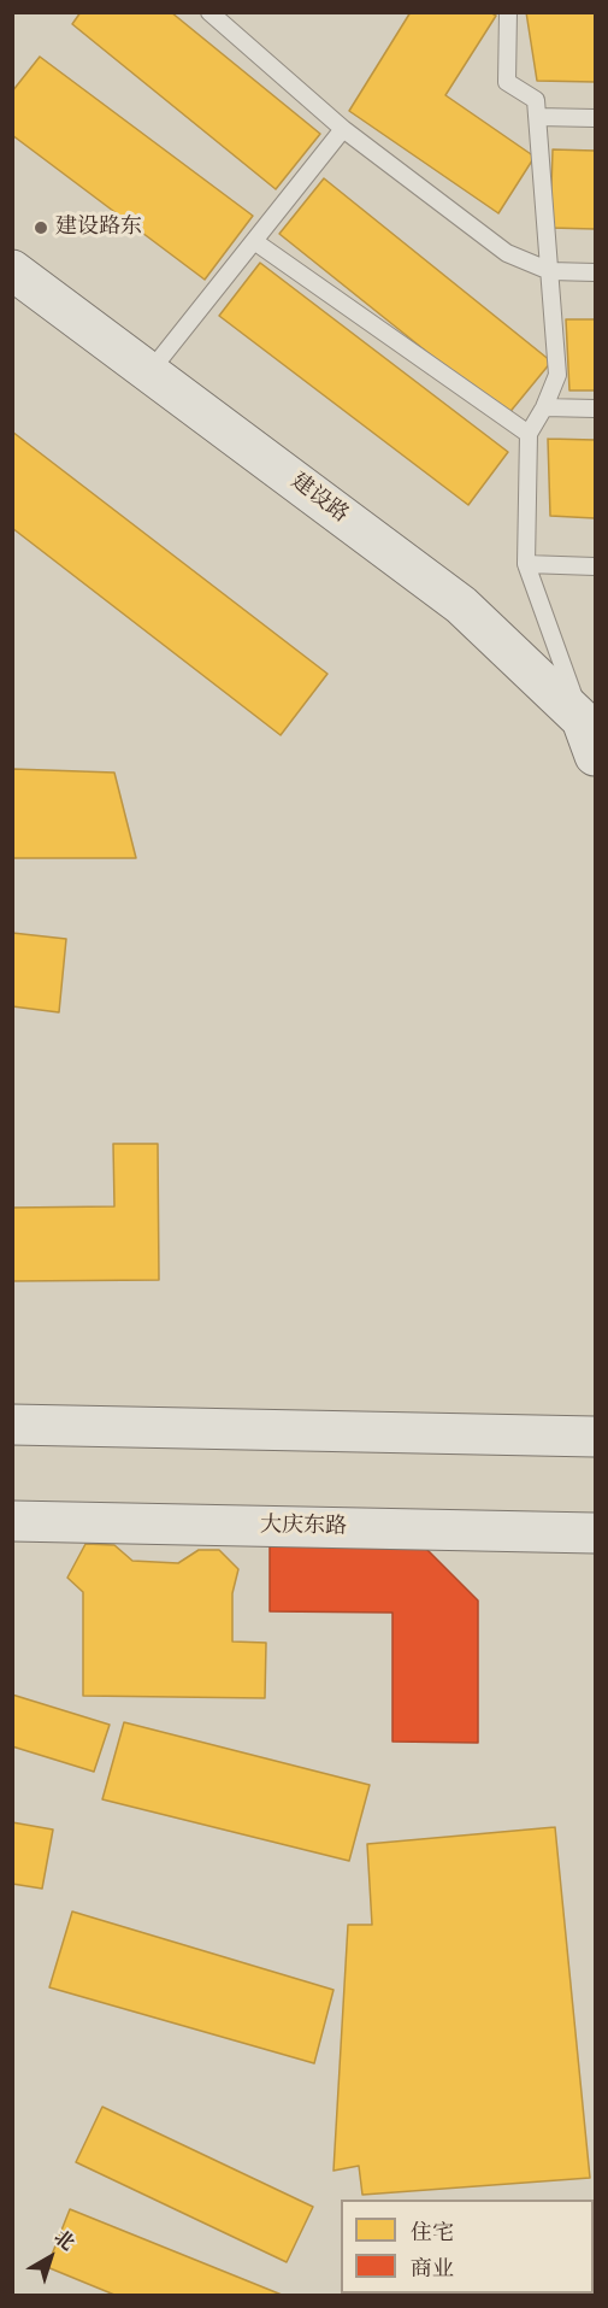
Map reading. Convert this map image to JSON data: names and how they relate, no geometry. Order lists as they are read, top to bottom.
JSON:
{
  "streets": {
    "main road": ["建设路", "大庆东路"]
  },
  "places": ["建设路东"],
  "legend": ["住宅", "商业"],
  "north": "top right"
}
